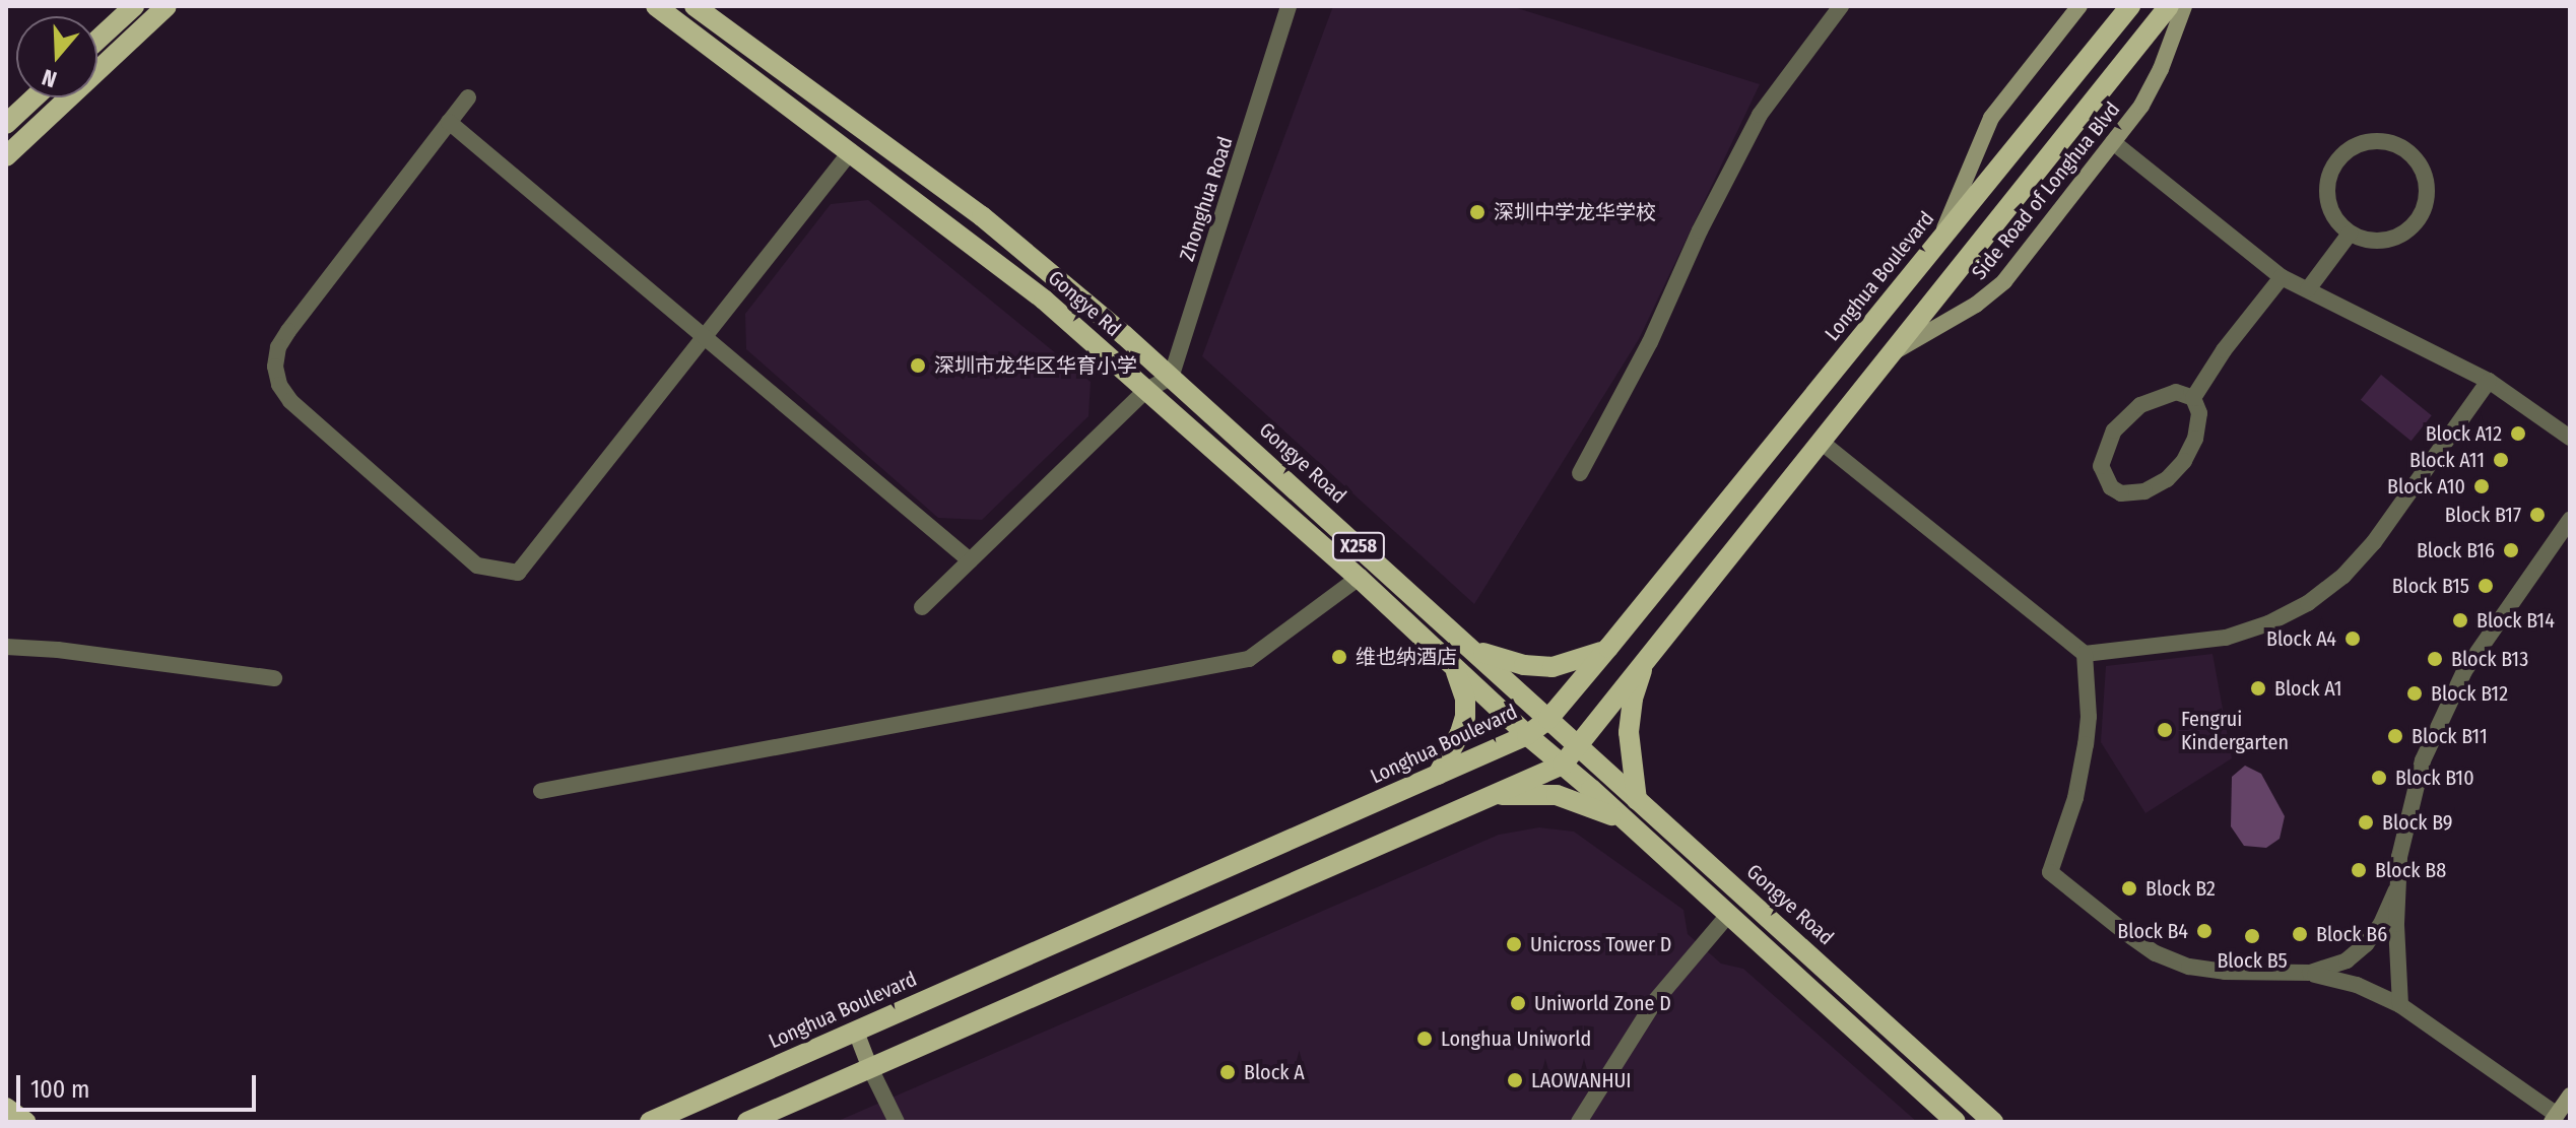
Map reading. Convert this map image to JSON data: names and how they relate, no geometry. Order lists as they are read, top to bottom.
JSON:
{
  "streets": {
    "main road": [
      "Side Road of Longhua Blvd",
      "Longhua Boulevard",
      "Gongye Rd",
      "Gongye Road",
      "X258"
    ],
    "street": ["Zhonghua Road"]
  },
  "crossings": [
    ["Zhonghua Road", "Gongye Road"],
    ["Longhua Boulevard", "Gongye Rd"],
    ["Longhua Boulevard", "Gongye Road"],
    ["Longhua Boulevard", "X258"],
    ["Gongye Rd", "X258"]
  ],
  "places": [
    "深圳中学龙华学校",
    "深圳市龙华区华育小学",
    "Block A12",
    "Block A11",
    "Block A10",
    "Block B17",
    "Block B16",
    "Block B15",
    "Block B14",
    "Block A4",
    "维也纳酒店",
    "Block B13",
    "Block A1",
    "Block B12",
    "Fengrui Kindergarten",
    "Block B11",
    "Block B10",
    "Block B9",
    "Block B8",
    "Block B2",
    "Block B4",
    "Block B6",
    "Block B5",
    "Unicross Tower D",
    "Uniworld Zone D",
    "Longhua Uniworld",
    "Block A",
    "LAOWANHUI"
  ],
  "scale_bar": "100 m",
  "north": "bottom"
}
